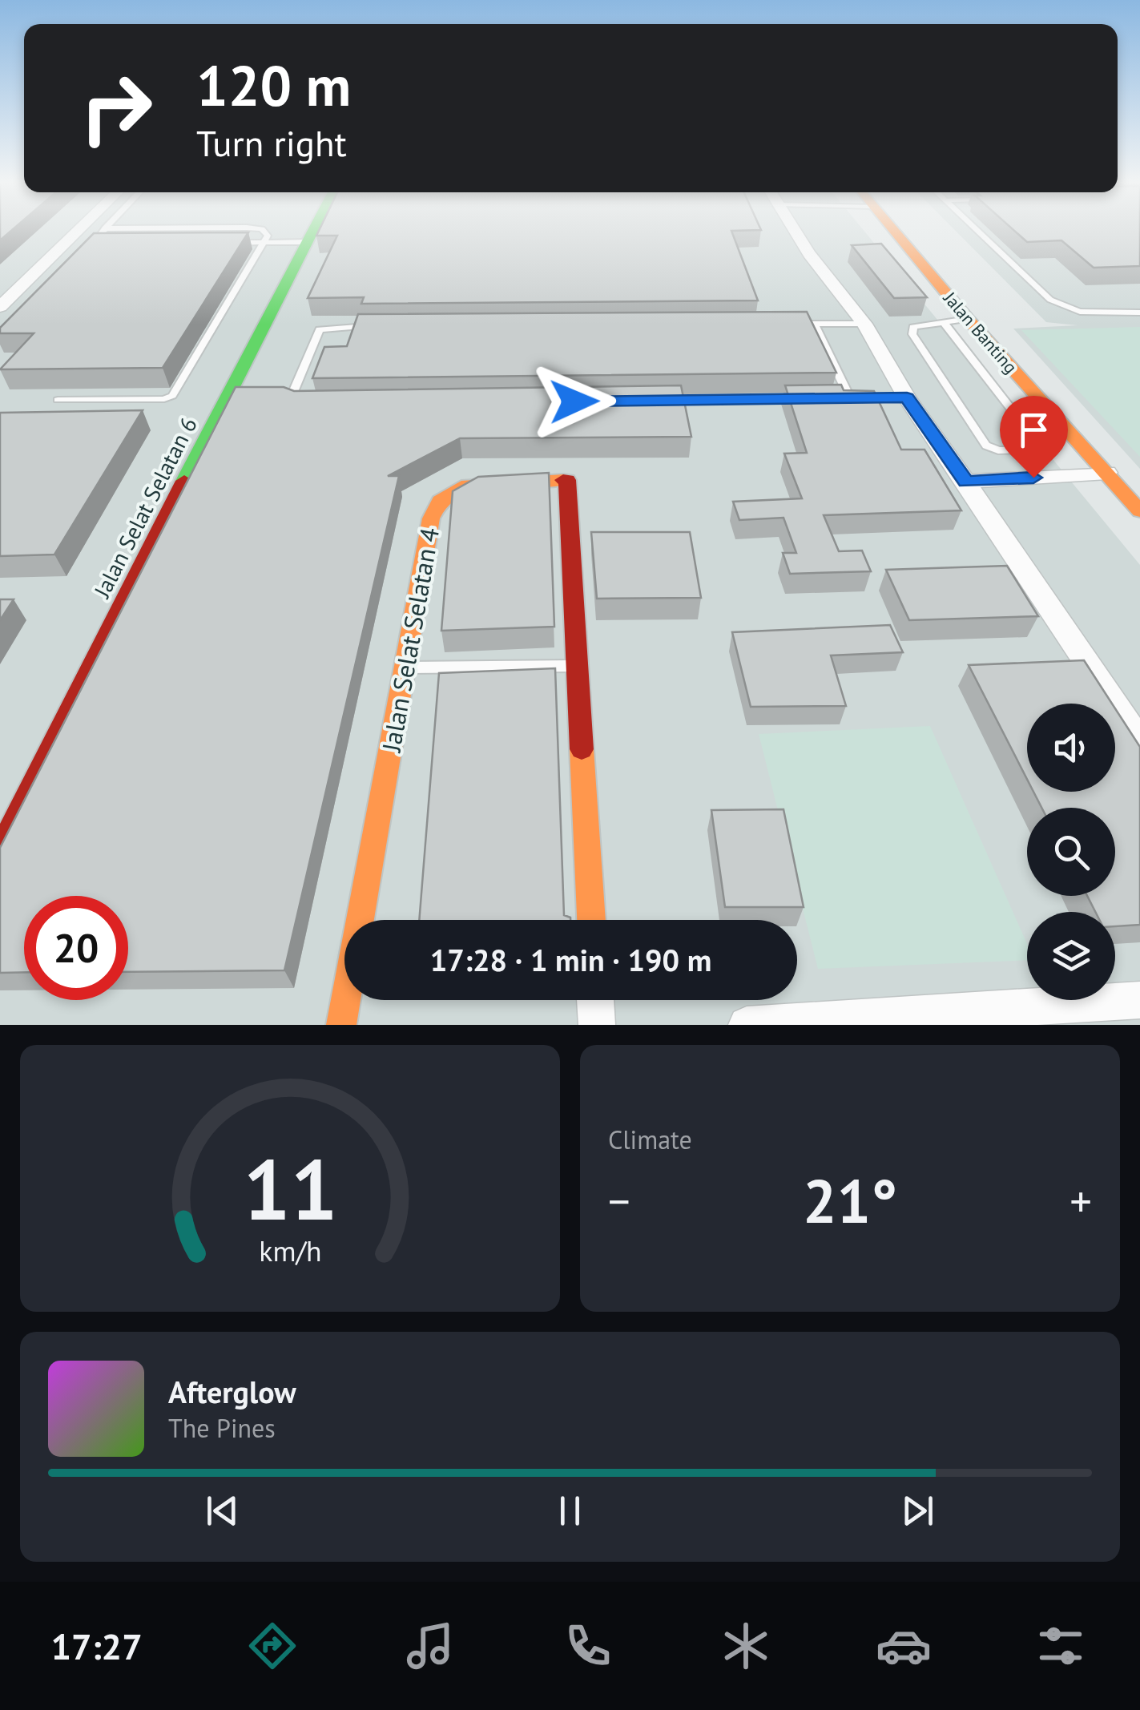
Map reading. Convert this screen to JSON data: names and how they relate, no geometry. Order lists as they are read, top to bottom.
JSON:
{
  "streets": {
    "street": ["Jalan Banting", "Jalan Selat Selatan 6", "Jalan Selat Selatan 4"]
  },
  "page": {
    "turn": ["120 m", "Turn right"],
    "limit": "20",
    "trip": "17:28 · 1 min · 190 m",
    "tile": "Climate",
    "heat": ["−", "21°", "+"],
    "song": ["Afterglow", "The Pines"],
    "tabs": "17:27",
    "gauge": ["11", "km/h"]
  }
}
